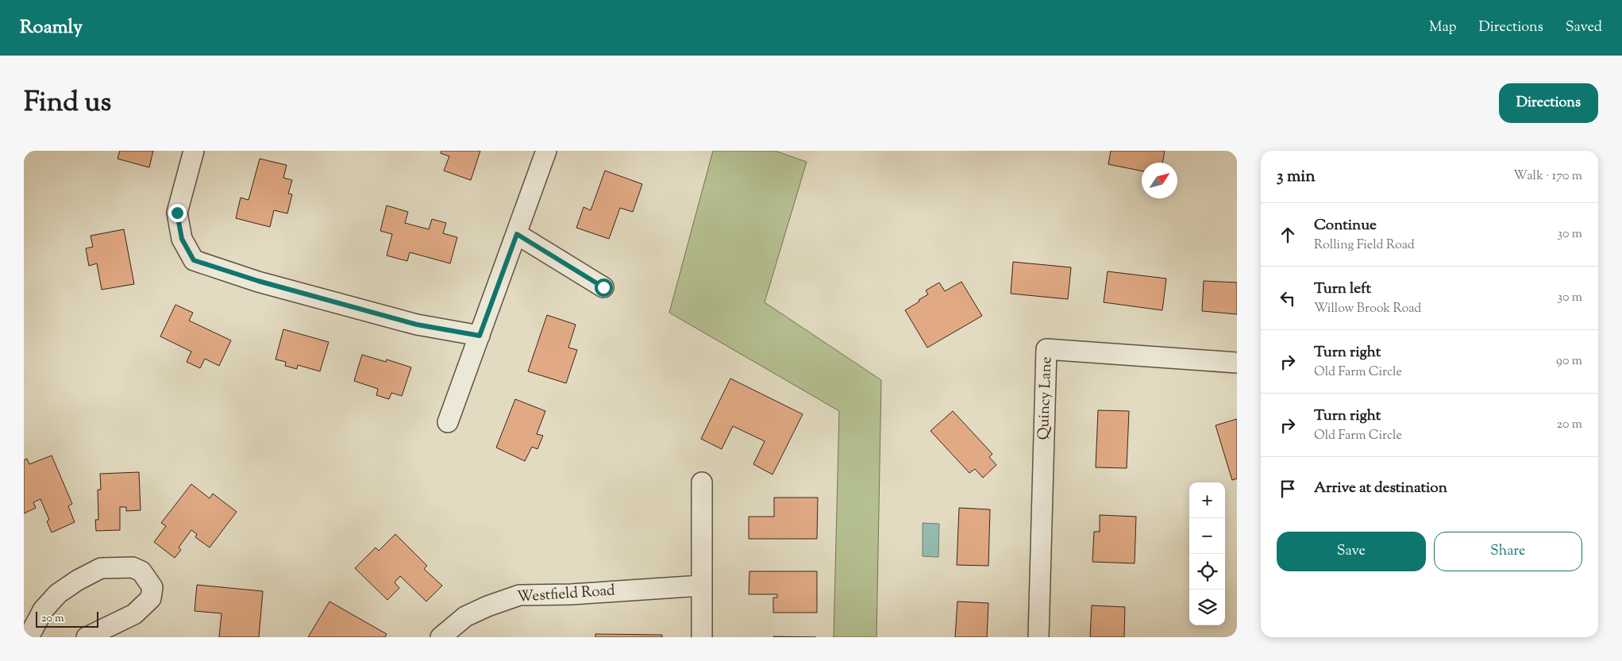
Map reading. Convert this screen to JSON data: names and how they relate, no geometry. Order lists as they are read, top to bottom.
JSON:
{
  "streets": {
    "street": ["Quincy Lane", "Westfield Road"]
  },
  "scale_bar": "20 m",
  "north": "top right",
  "page": {
    "header": "Roamly",
    "nav": ["Map", "Directions", "Saved"],
    "title": "Find us",
    "buttons": [
      "Directions",
      ["Save", "Share"]
    ],
    "heading": ["3 min", "Walk · 170 m"],
    "list": [
      ["Continue", "Rolling Field Road", "30 m"],
      ["Turn left", "Willow Brook Road", "30 m"],
      ["Turn right", "Old Farm Circle", "90 m"],
      ["Turn right", "Old Farm Circle", "20 m"],
      "Arrive at destination"
    ],
    "map_buttons": ["+", "−"],
    "scale": "20 m"
  }
}
